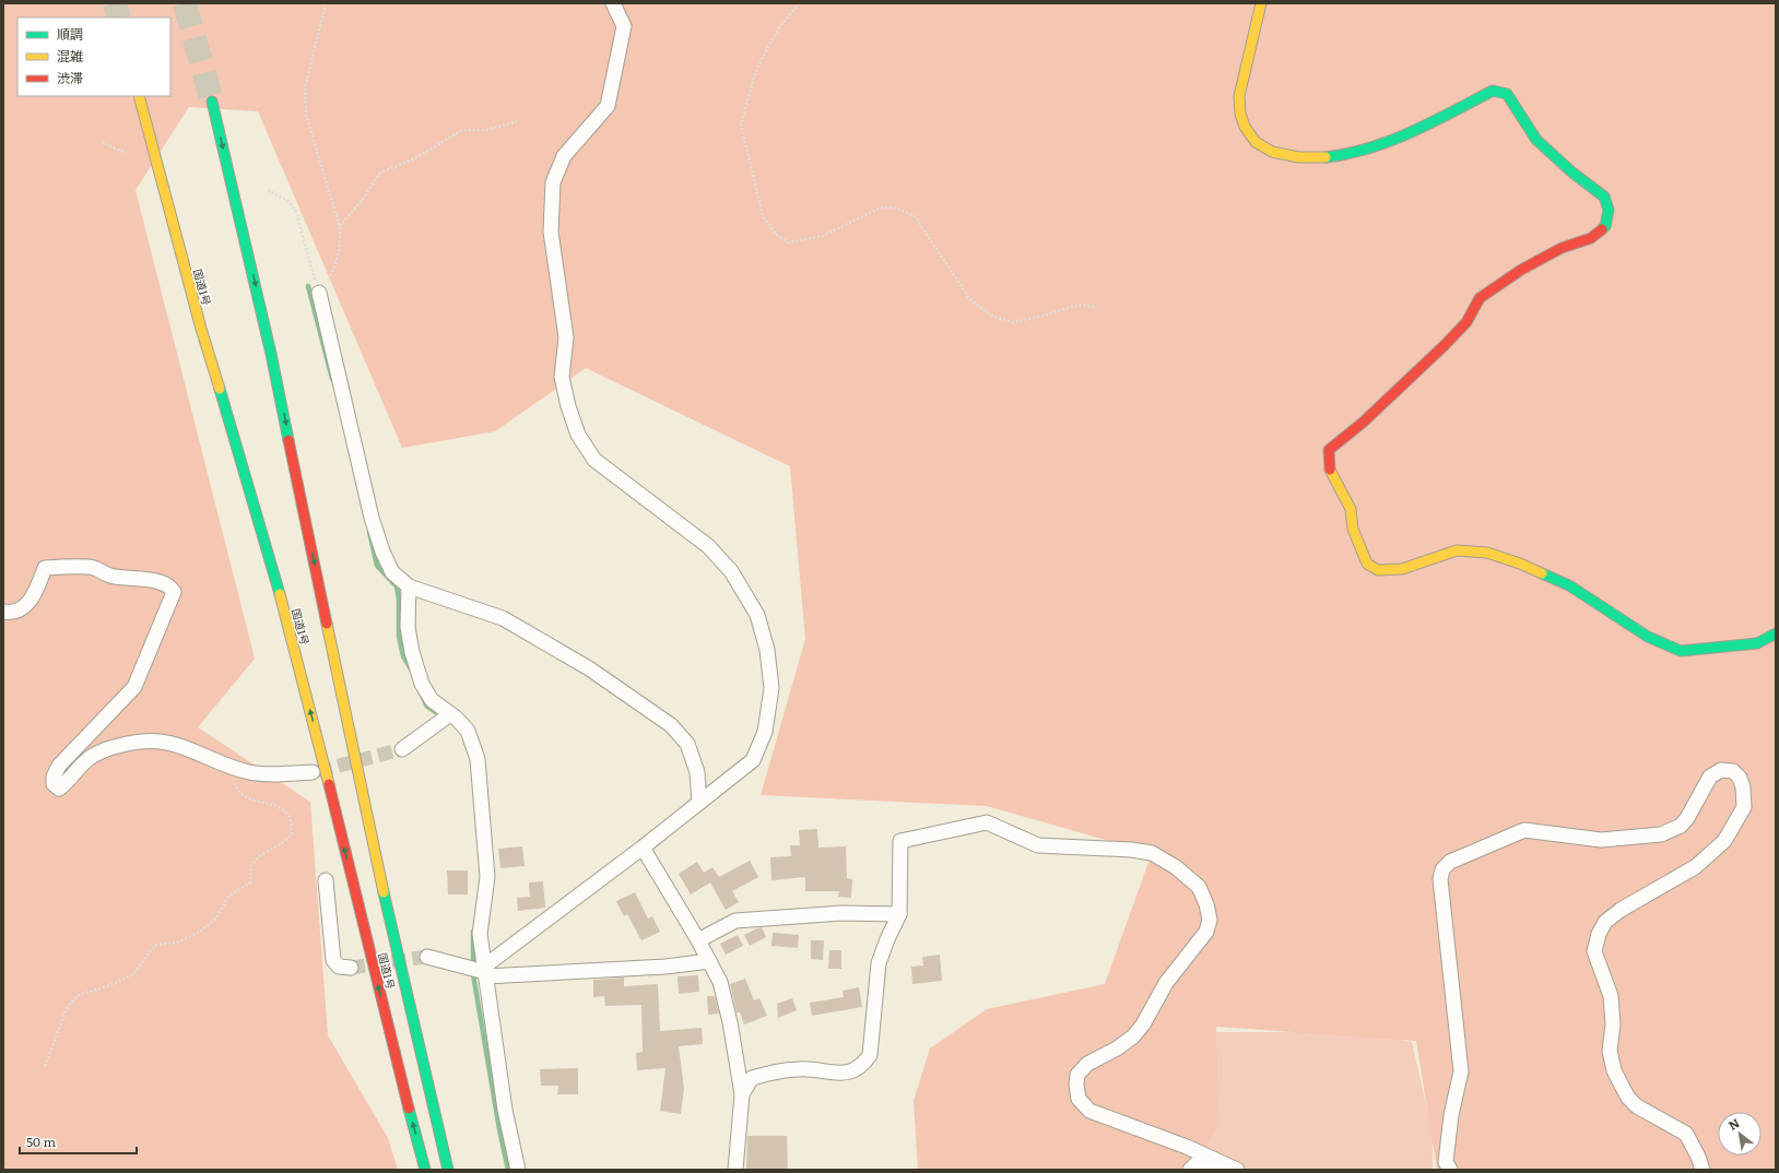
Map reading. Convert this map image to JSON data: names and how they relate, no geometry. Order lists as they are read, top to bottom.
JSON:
{
  "streets": {
    "main road": ["国道1号"]
  },
  "legend": ["順調", "混雑", "渋滞"],
  "scale_bar": "50 m",
  "north": "top left"
}
